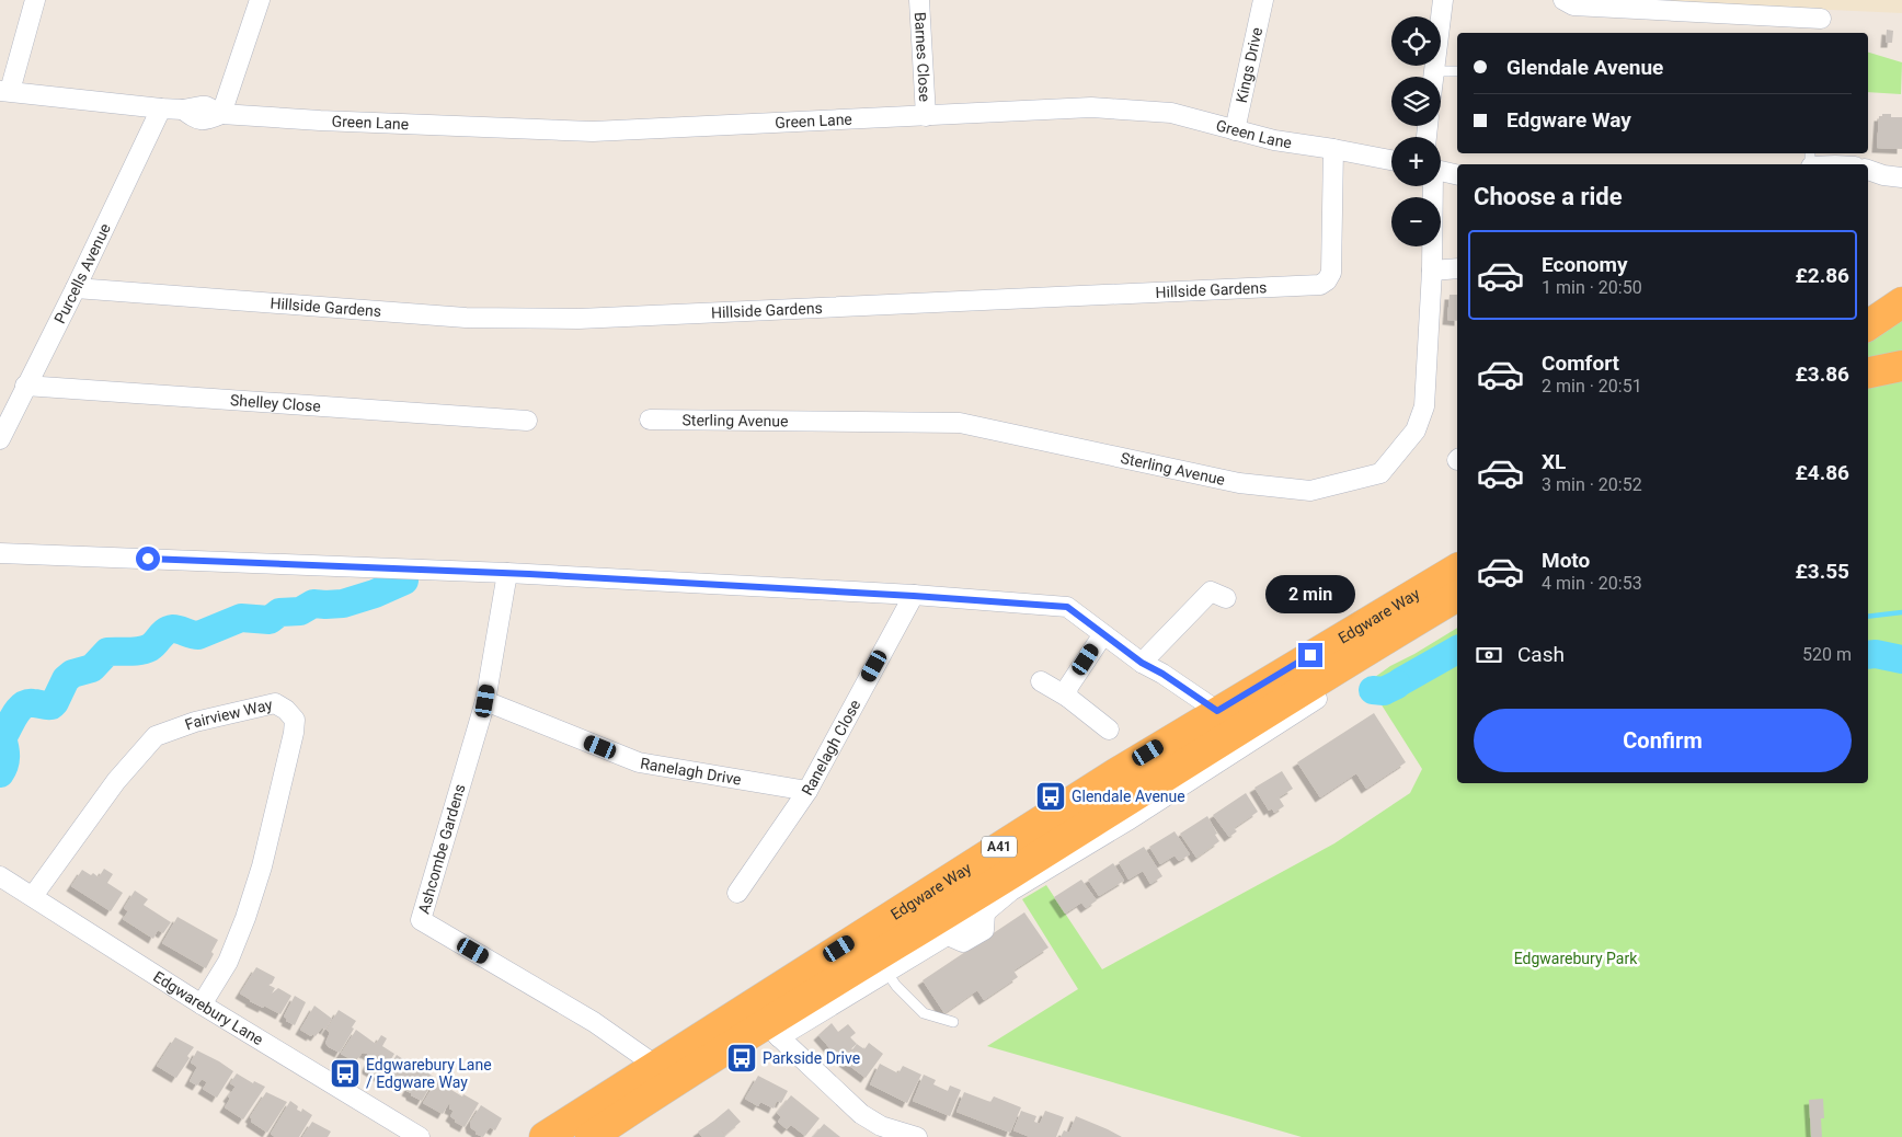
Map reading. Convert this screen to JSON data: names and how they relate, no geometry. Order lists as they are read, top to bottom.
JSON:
{
  "streets": {
    "highway": ["Edgware Way", "A41"],
    "street": [
      "Barnes Close",
      "Kings Drive",
      "Green Lane",
      "Purcells Avenue",
      "Hillside Gardens",
      "Shelley Close",
      "Sterling Avenue",
      "Fairview Way",
      "Ranelagh Close",
      "Ranelagh Drive",
      "Ashcombe Gardens",
      "Edgwarebury Lane"
    ]
  },
  "crossings": [
    ["Barnes Close", "Green Lane"],
    ["Kings Drive", "Green Lane"],
    ["Green Lane", "Purcells Avenue"],
    ["Green Lane", "Hillside Gardens"],
    ["Purcells Avenue", "Hillside Gardens"],
    ["Purcells Avenue", "Shelley Close"],
    ["Edgware Way", "Ashcombe Gardens"],
    ["Fairview Way", "Edgwarebury Lane"],
    ["Ranelagh Close", "Ranelagh Drive"],
    ["Ranelagh Drive", "Ashcombe Gardens"]
  ],
  "parks": ["Edgwarebury Park"],
  "places": {
    "bus stop": ["Glendale Avenue", "Parkside Drive", "Edgwarebury Lane / Edgware Way"]
  },
  "page": {
    "map_buttons": ["+", "−"],
    "banner": ["Glendale Avenue", "Edgware Way"],
    "heading": "Choose a ride",
    "list": [
      {
        "name": "Economy",
        "note": "1 min · 20:50",
        "value": "£2.86"
      },
      {
        "name": "Comfort",
        "note": "2 min · 20:51",
        "value": "£3.86"
      },
      {
        "name": "XL",
        "note": "3 min · 20:52",
        "value": "£4.86"
      },
      {
        "name": "Moto",
        "note": "4 min · 20:53",
        "value": "£3.55"
      }
    ],
    "bubble": "2 min",
    "pay": ["Cash", "520 m"],
    "buttons": "Confirm"
  }
}
